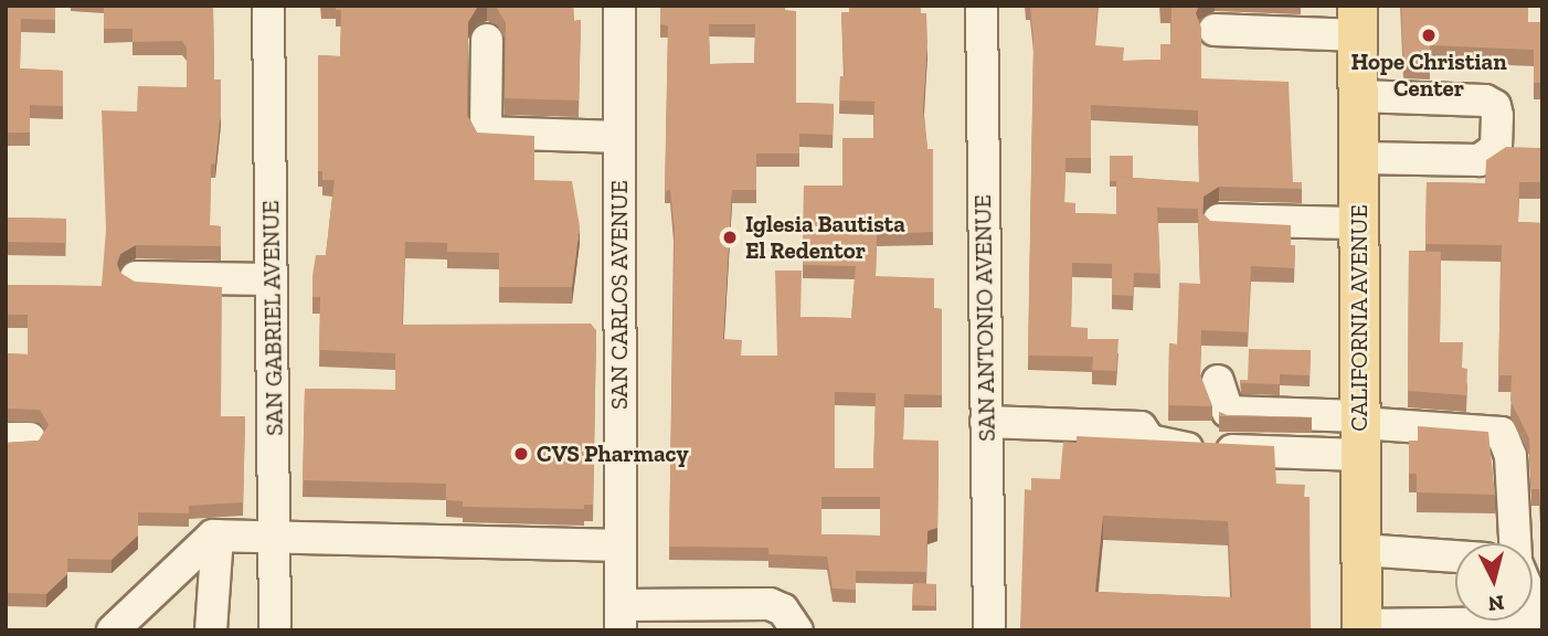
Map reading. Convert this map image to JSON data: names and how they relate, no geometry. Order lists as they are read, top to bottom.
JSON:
{
  "streets": {
    "main road": ["CALIFORNIA AVENUE"],
    "street": ["SAN CARLOS AVENUE", "SAN GABRIEL AVENUE", "SAN ANTONIO AVENUE"]
  },
  "places": ["Hope Christian Center", "Iglesia Bautista El Redentor", "CVS Pharmacy"],
  "north": "bottom"
}
